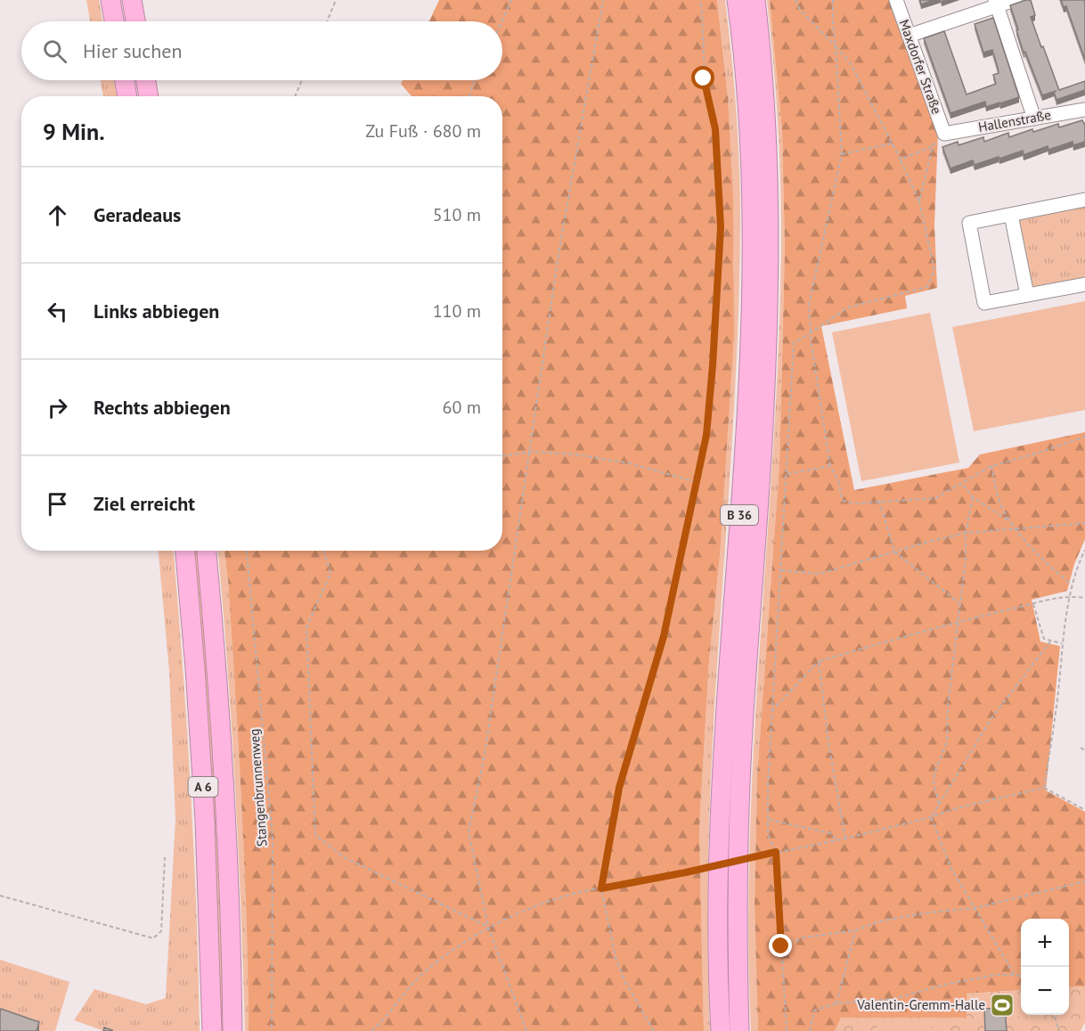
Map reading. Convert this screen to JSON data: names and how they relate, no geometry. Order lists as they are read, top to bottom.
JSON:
{
  "streets": {
    "highway": ["B 36", "A 6"],
    "street": ["Maxdorfer Straße", "Hallenstraße"],
    "path": ["Stangenbrunnenweg"]
  },
  "crossings": [
    ["Maxdorfer Straße", "Hallenstraße"]
  ],
  "places": {
    "sports": ["Valentin-Gremm-Halle"]
  },
  "page": {
    "search": "Hier suchen",
    "heading": ["9 Min.", "Zu Fuß · 680 m"],
    "list": [
      ["Geradeaus", "510 m"],
      ["Links abbiegen", "110 m"],
      ["Rechts abbiegen", "60 m"],
      "Ziel erreicht"
    ],
    "map_buttons": ["+", "−"]
  }
}
